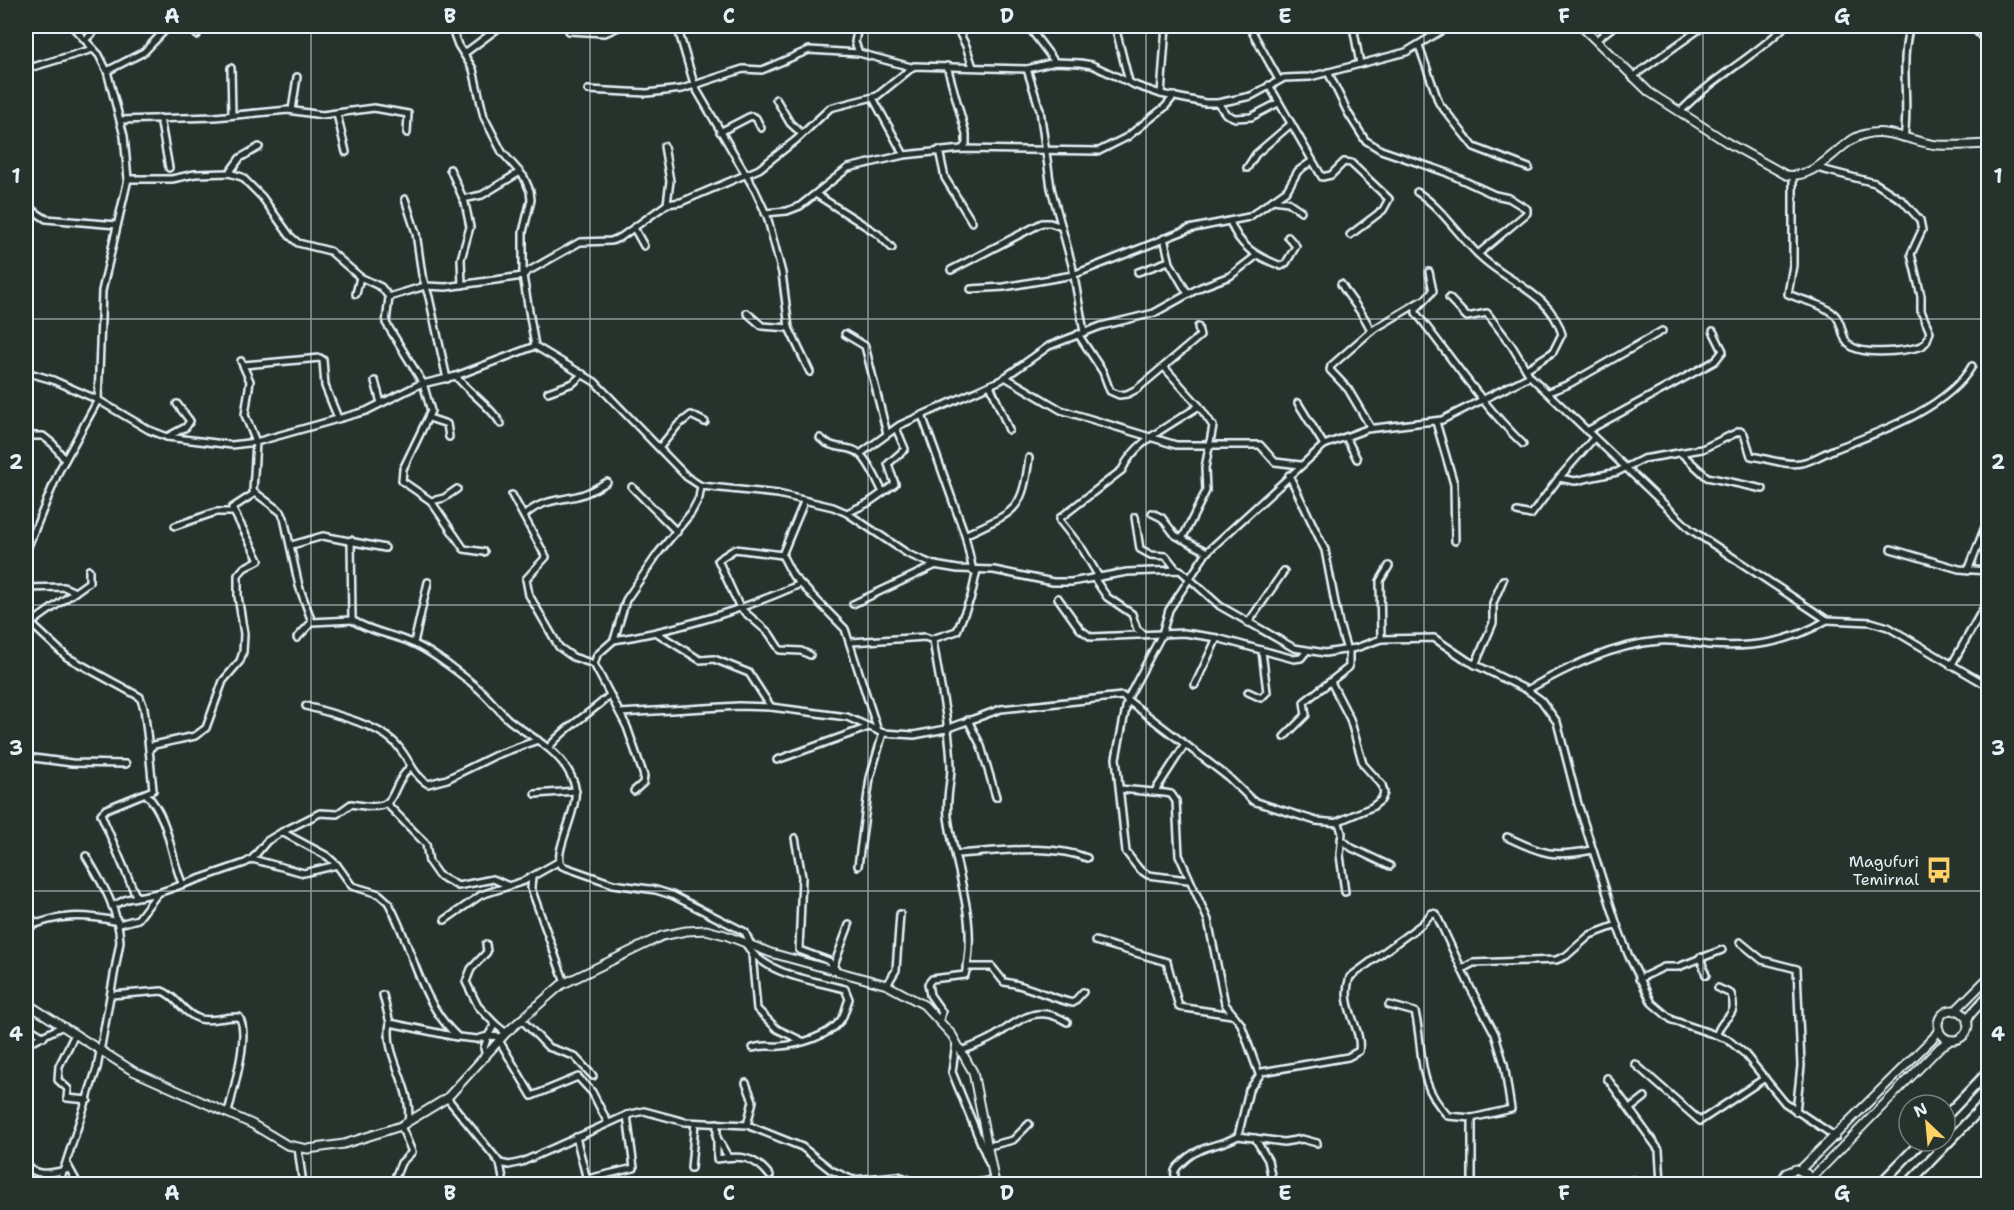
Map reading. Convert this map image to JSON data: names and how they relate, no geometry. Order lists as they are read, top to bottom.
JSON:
{
  "places": {
    "bus stop": ["Magufuri Temirnal"]
  },
  "north": "top left",
  "grid": {
    "columns": [
      "A",
      "B",
      "C",
      "D",
      "E",
      "F",
      "G"
    ],
    "rows": [
      "1",
      "2",
      "3",
      "4"
    ]
  }
}
